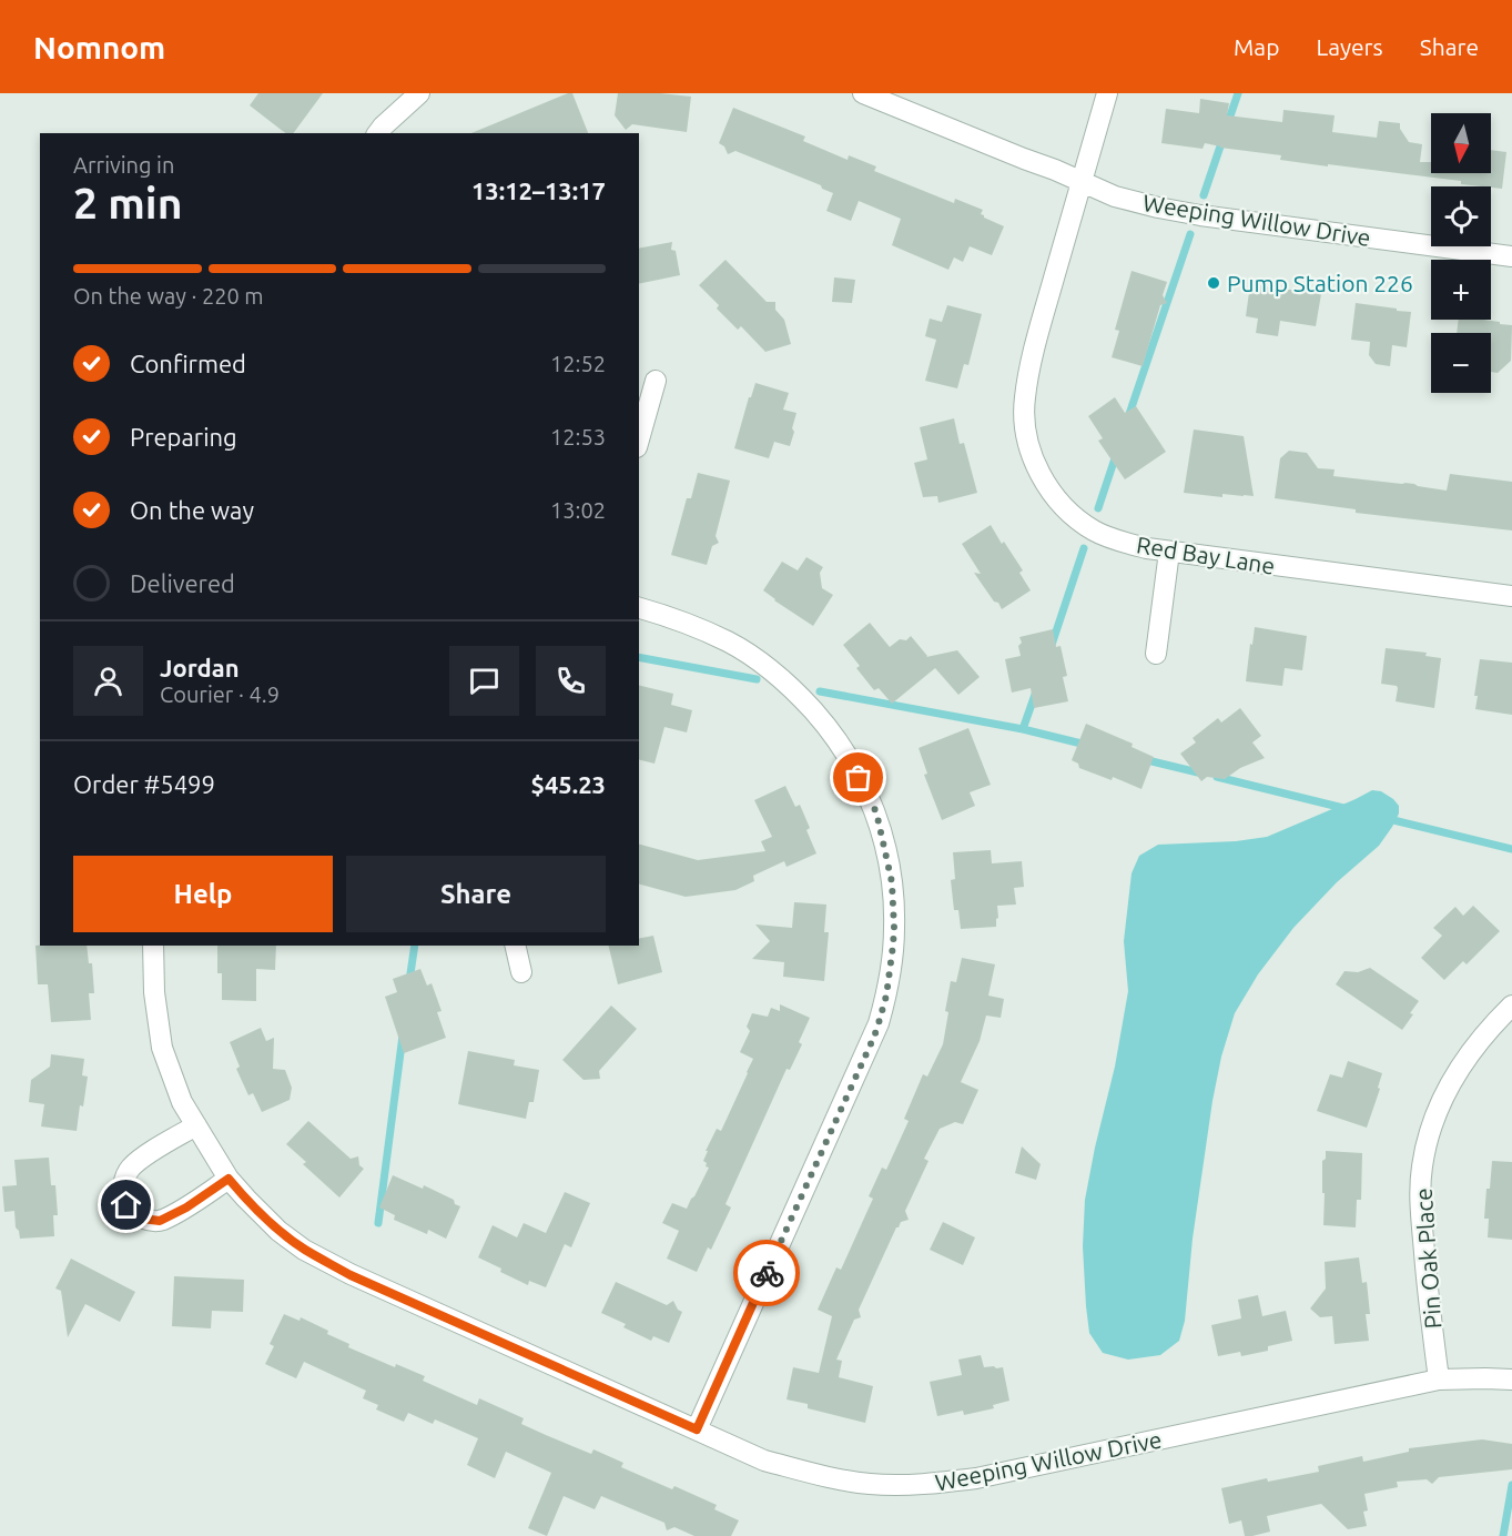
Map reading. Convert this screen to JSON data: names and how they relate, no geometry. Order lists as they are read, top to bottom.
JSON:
{
  "streets": {
    "street": ["Weeping Willow Drive", "Red Bay Lane", "Pin Oak Place"]
  },
  "crossings": [
    ["Weeping Willow Drive", "Red Bay Lane"],
    ["Weeping Willow Drive", "Pin Oak Place"]
  ],
  "places": ["Pump Station 226"],
  "north": "bottom",
  "page": {
    "header": "Nomnom",
    "nav": ["Map", "Layers", "Share"],
    "map_buttons": ["+", "−"],
    "heading": ["2 min", "Arriving in", "13:12–13:17"],
    "panel": [
      "Jordan",
      "Courier · 4.9",
      "Order #5499",
      "$45.23"
    ],
    "bar": "On the way · 220 m",
    "list": [
      ["Confirmed", "12:52"],
      ["Preparing", "12:53"],
      ["On the way", "13:02"],
      "Delivered"
    ],
    "buttons": ["Help", "Share"]
  }
}
